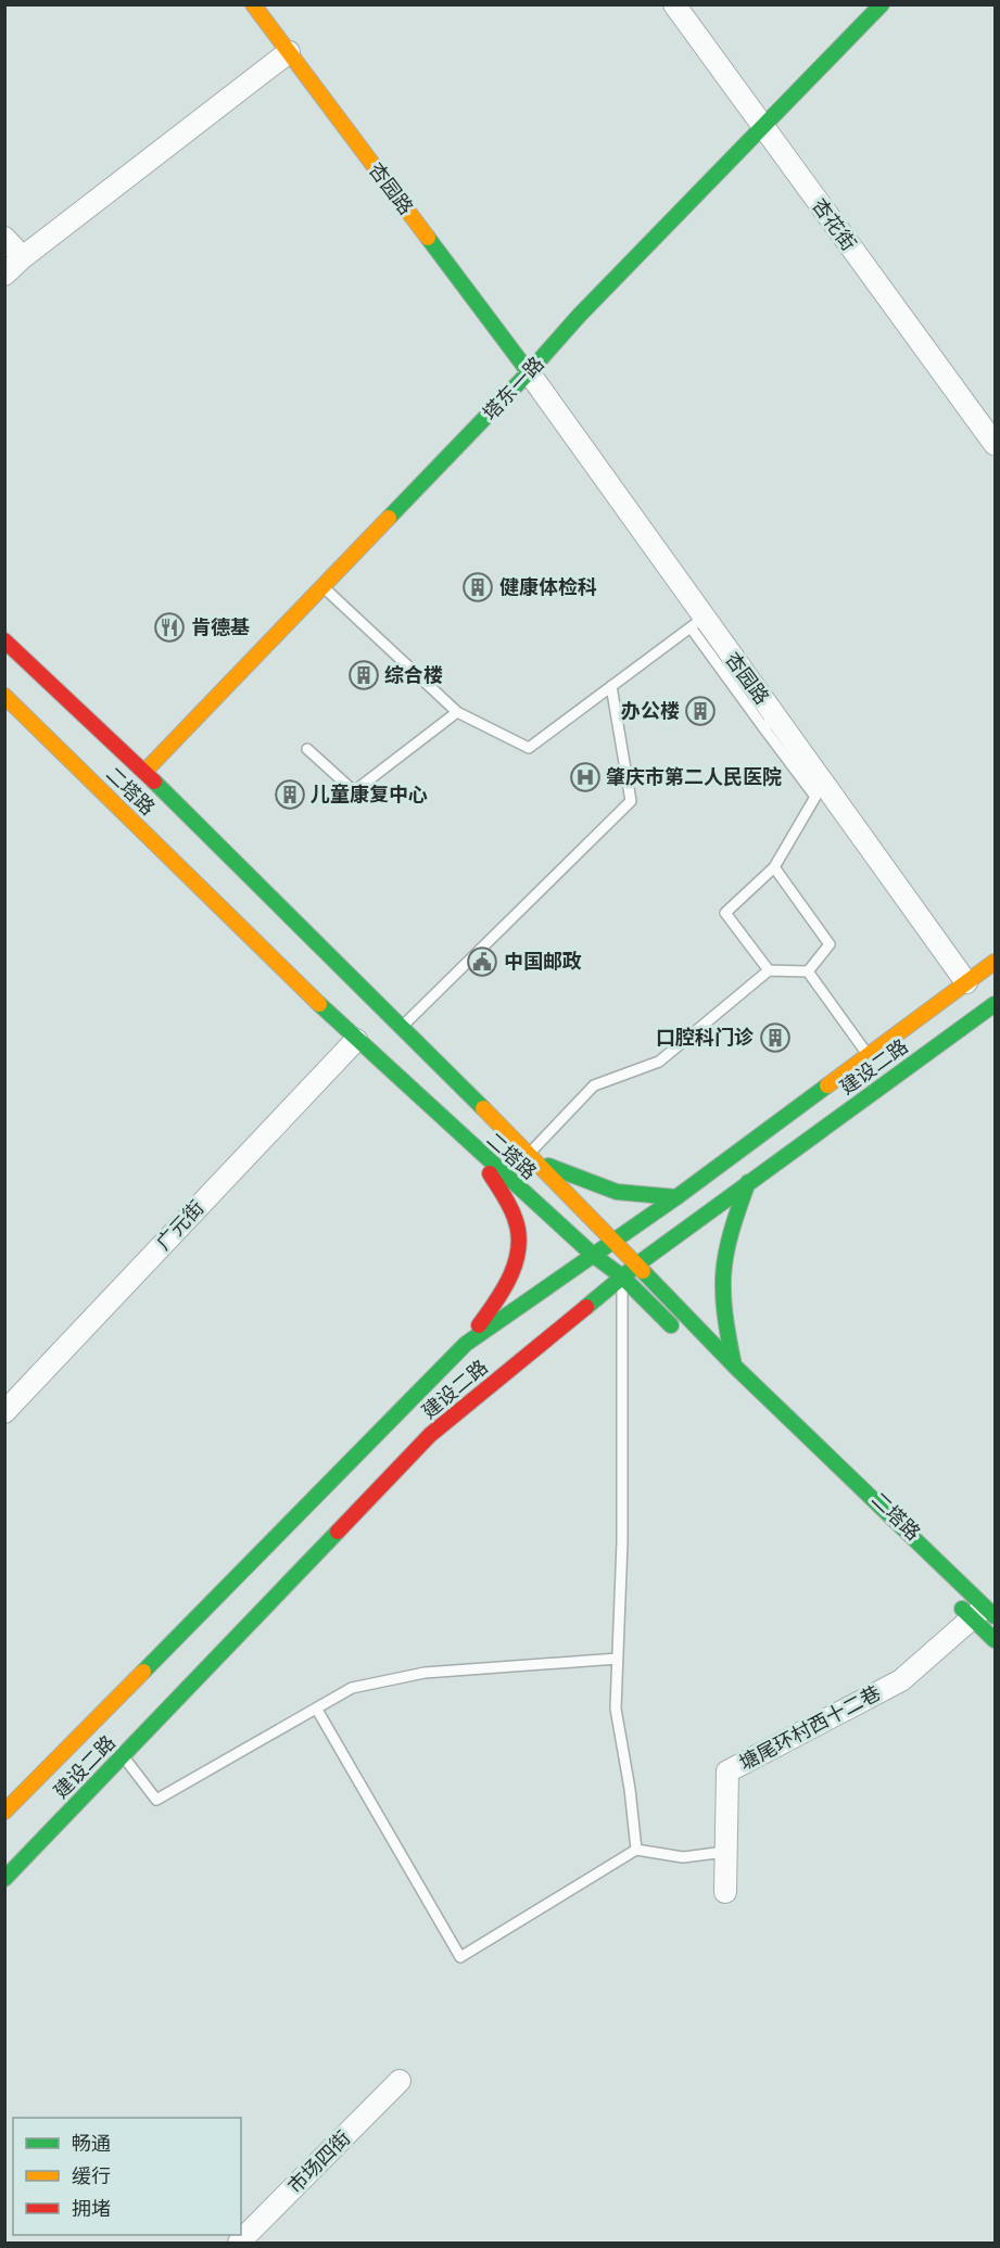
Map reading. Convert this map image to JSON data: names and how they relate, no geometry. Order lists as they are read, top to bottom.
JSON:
{
  "streets": {
    "main road": [
      "杏园路",
      "塔东一路",
      "二塔路",
      "建设二路"
    ],
    "street": [
      "杏花街",
      "广元街",
      "塘尾环村西十二巷",
      "市场四街"
    ]
  },
  "crossings": [
    ["杏园路", "塔东一路"],
    ["杏园路", "建设二路"],
    ["杏花街", "塔东一路"],
    ["塔东一路", "二塔路"],
    ["二塔路", "建设二路"],
    ["二塔路", "广元街"],
    ["二塔路", "塘尾环村西十二巷"]
  ],
  "places": {
    "building": [
      "健康体检科",
      "综合楼",
      "办公楼",
      "儿童康复中心",
      "口腔科门诊"
    ],
    "restaurant": ["肯德基"],
    "hospital": ["肇庆市第二人民医院"],
    "public building": ["中国邮政"]
  },
  "legend": ["畅通", "缓行", "拥堵"]
}
